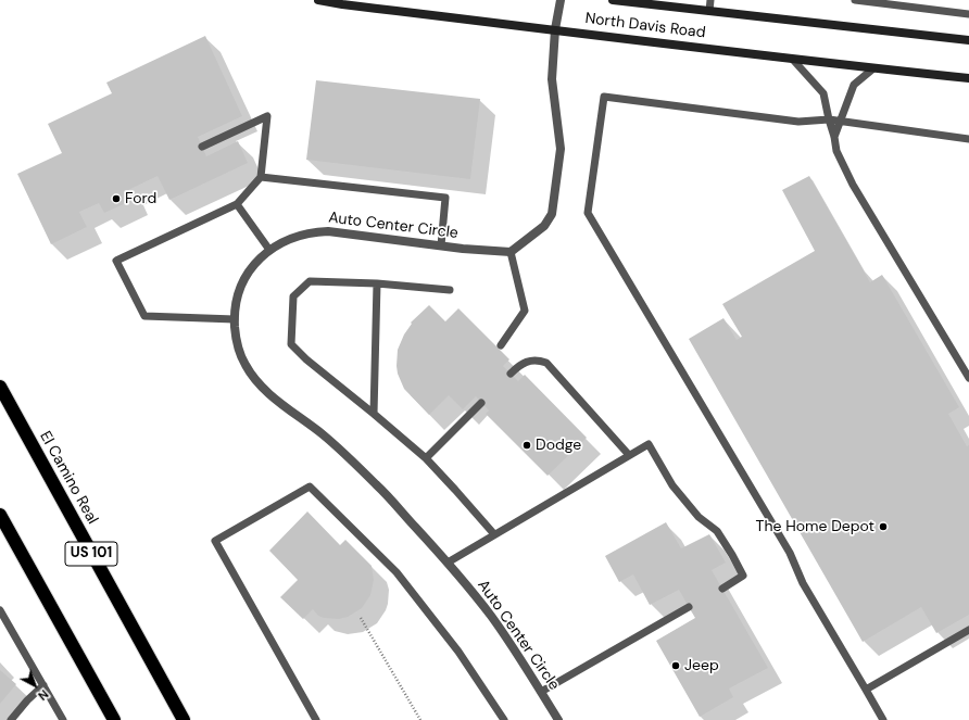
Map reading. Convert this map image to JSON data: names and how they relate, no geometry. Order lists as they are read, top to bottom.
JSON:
{
  "streets": {
    "highway": ["El Camino Real", "US 101"],
    "main road": ["North Davis Road"],
    "street": ["Auto Center Circle"]
  },
  "places": [
    "Ford",
    "Dodge",
    "The Home Depot",
    "Jeep"
  ],
  "north": "bottom right"
}
